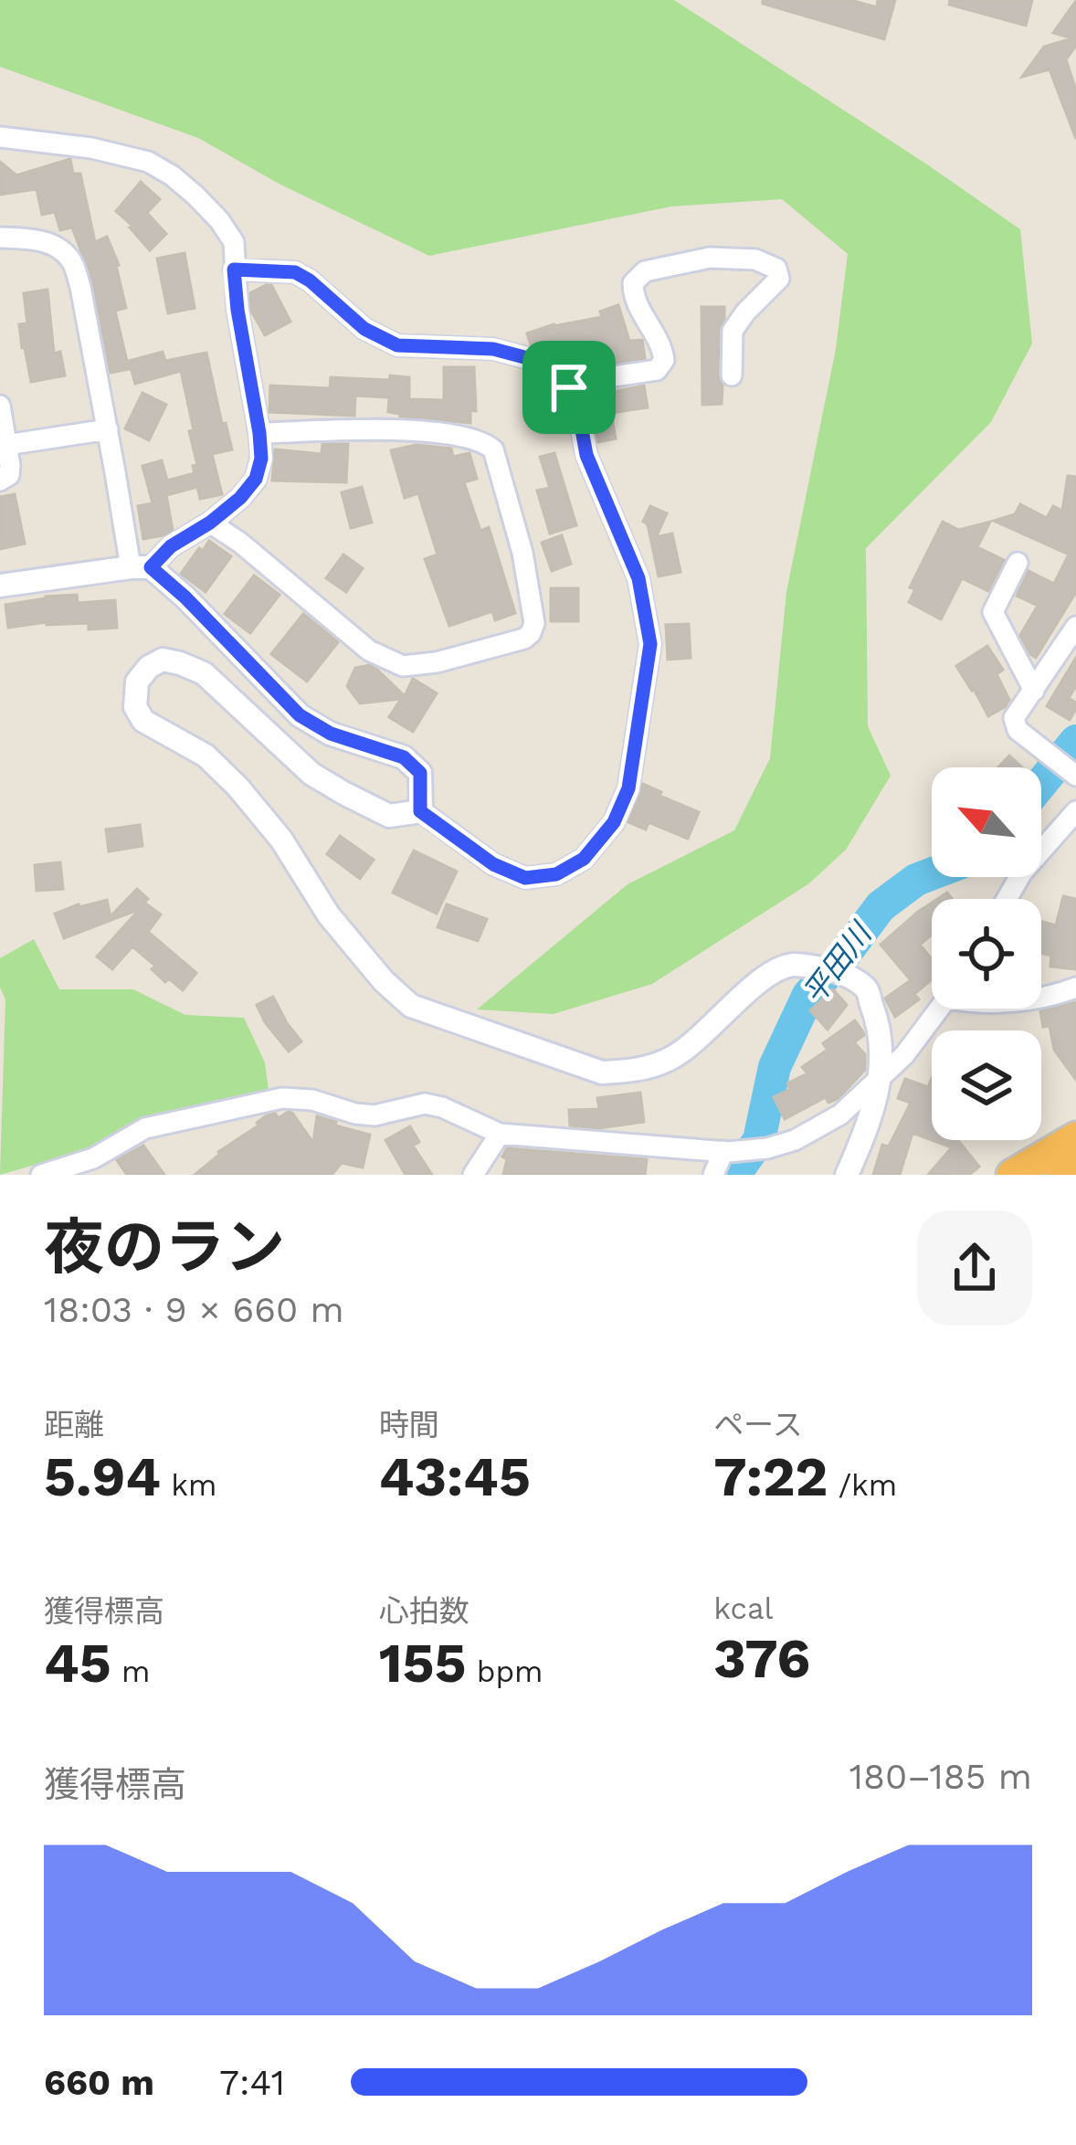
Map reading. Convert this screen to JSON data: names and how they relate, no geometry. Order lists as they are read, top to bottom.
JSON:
{
  "water": ["平田川"],
  "north": "top left",
  "page": {
    "heading": ["夜のラン", "18:03 · 9 × 660 m"],
    "stats": [
      ["距離", "5.94 km"],
      ["時間", "43:45"],
      ["ペース", "7:22 /km"],
      ["獲得標高", "45 m"],
      ["心拍数", "155 bpm"],
      ["kcal", "376"]
    ],
    "chart": ["獲得標高", "180–185 m"],
    "list": [
      {
        "name": "660 m",
        "note": "7:41"
      }
    ]
  }
}
